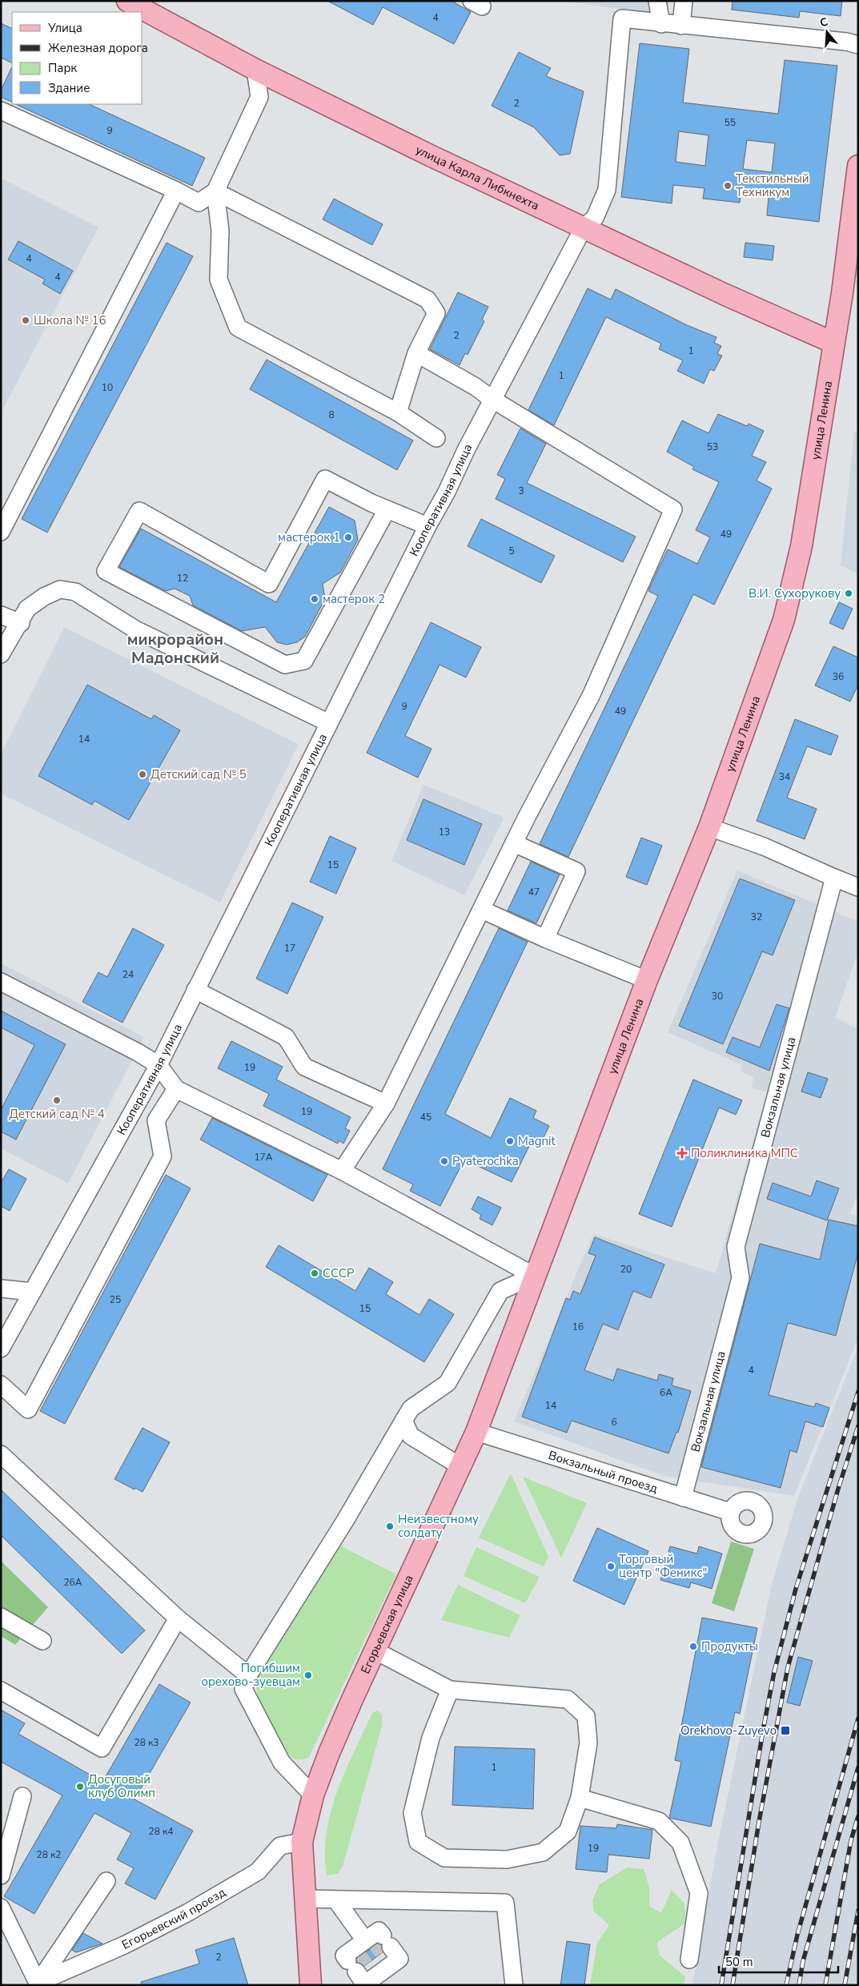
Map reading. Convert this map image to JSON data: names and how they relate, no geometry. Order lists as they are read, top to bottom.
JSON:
{
  "streets": {
    "main road": ["улица Карла Либкнехта", "улица Ленина", "Егорьевская улица"],
    "street": [
      "Кооперативная улица",
      "Вокзальная улица",
      "Вокзальный проезд",
      "Егорьевский проезд"
    ]
  },
  "crossings": [
    ["улица Карла Либкнехта", "улица Ленина"],
    ["улица Карла Либкнехта", "Кооперативная улица"],
    ["улица Ленина", "Егорьевская улица"],
    ["Вокзальная улица", "Вокзальный проезд"],
    ["Вокзальный проезд", "Егорьевская улица"],
    ["Егорьевская улица", "Егорьевский проезд"]
  ],
  "districts": ["микрорайон Мадонский"],
  "places": {
    "other": [
      "Текстильный Техникум",
      "Школа № 16",
      "мастерок 1",
      "В.И. Сухорукову",
      "мастерок 2",
      "Детский сад № 5",
      "Детский сад № 4",
      "Magnit",
      "Pyaterochka",
      "СССР",
      "Неизвестному солдату",
      "Торговый центр \"Феникс\"",
      "Продукты",
      "Погибшим орехово-зуевцам",
      "Досуговый клуб Олимп"
    ],
    "health": ["Поликлиника МПС"],
    "transit": ["Orekhovo-Zuyevo"]
  },
  "house_numbers": [
    "4",
    "2",
    "55",
    "9",
    "4",
    "4",
    "2",
    "1",
    "1",
    "10",
    "8",
    "53",
    "3",
    "49",
    "5",
    "12",
    "36",
    "9",
    "49",
    "14",
    "34",
    "13",
    "15",
    "47",
    "32",
    "17",
    "24",
    "30",
    "19",
    "19",
    "45",
    "17А",
    "20",
    "25",
    "15",
    "16",
    "4",
    "6А",
    "14",
    "6",
    "26А",
    "28 к3",
    "1",
    "28 к4",
    "19",
    "28 к2",
    "2"
  ],
  "legend": [
    "Улица",
    "Железная дорога",
    "Парк",
    "Здание"
  ],
  "scale_bar": "50 m",
  "north": "top"
}
